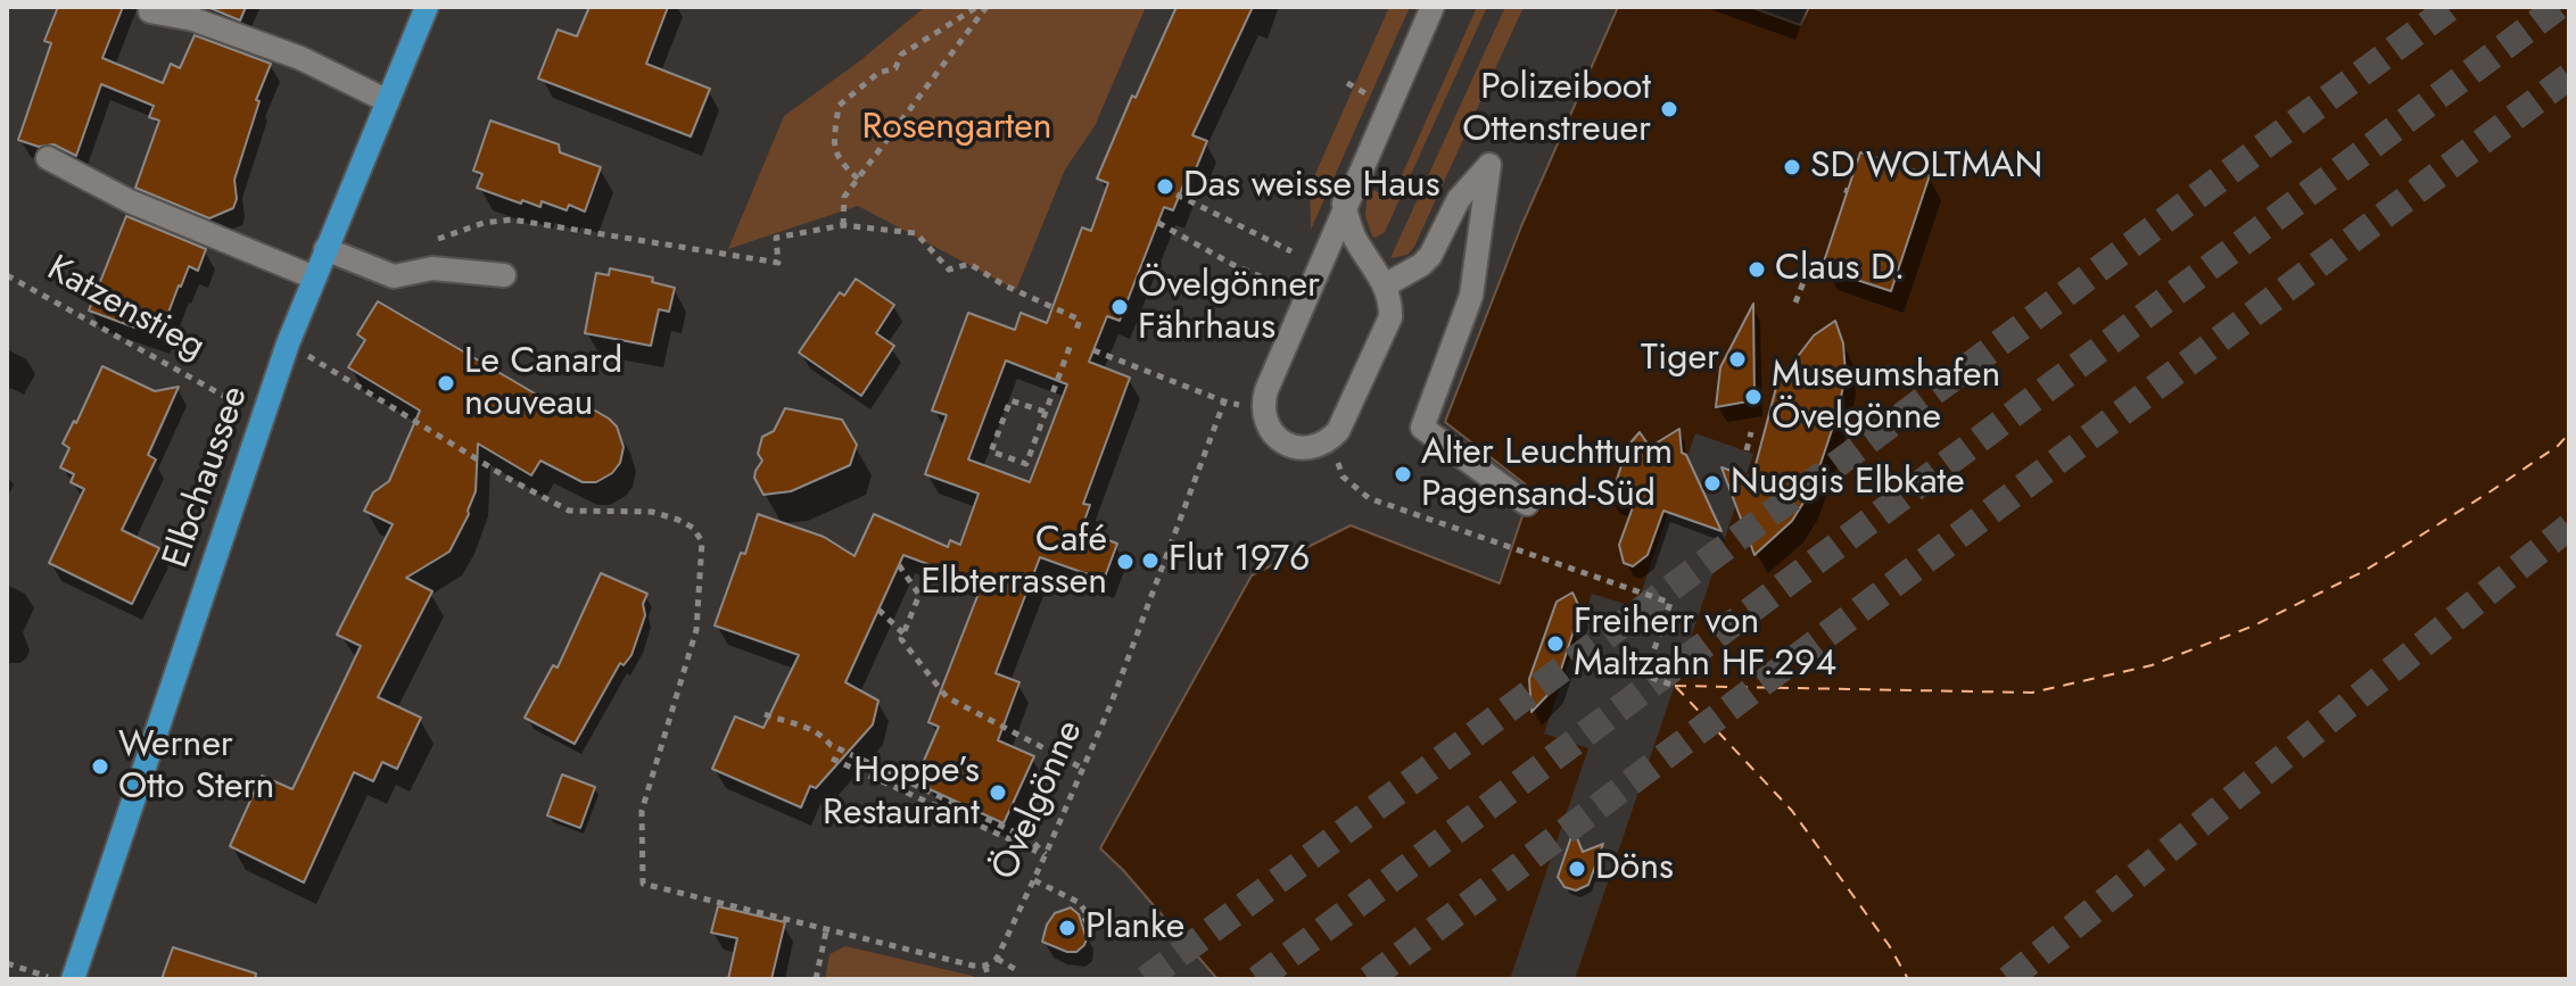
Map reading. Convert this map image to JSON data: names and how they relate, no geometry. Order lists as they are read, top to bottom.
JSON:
{
  "streets": {
    "main road": ["Elbchaussee"],
    "path": ["Katzenstieg", "Övelgönne"]
  },
  "crossings": [
    ["Katzenstieg", "Elbchaussee"]
  ],
  "parks": ["Rosengarten"],
  "places": [
    "Polizeiboot Ottenstreuer",
    "SD WOLTMAN",
    "Das weisse Haus",
    "Claus D.",
    "Övelgönner Fährhaus",
    "Tiger",
    "Le Canard nouveau",
    "Museumshafen Övelgönne",
    "Alter Leuchtturm Pagensand-Süd",
    "Nuggis Elbkate",
    "Flut 1976",
    "Café Elbterrassen",
    "Freiherr von Maltzahn HF.294",
    "Werner Otto Stern",
    "Hoppe’s Restaurant",
    "Döns",
    "Planke"
  ]
}
